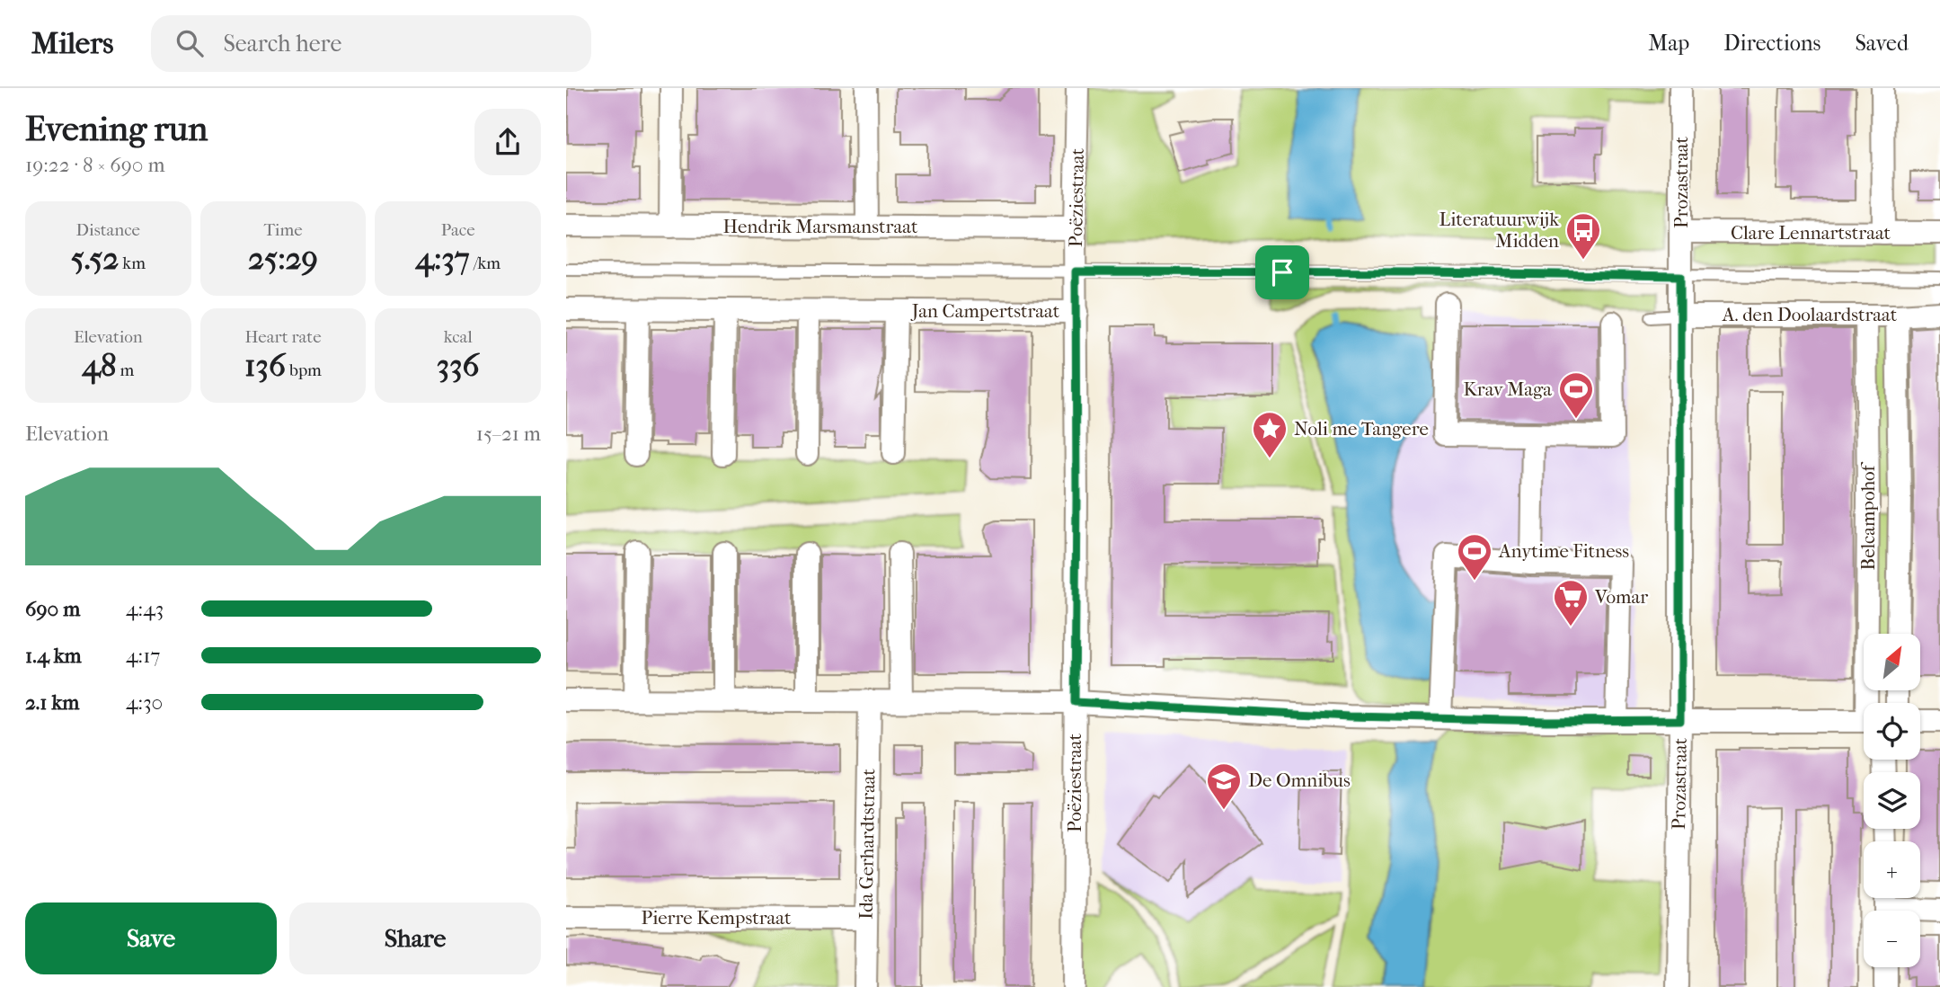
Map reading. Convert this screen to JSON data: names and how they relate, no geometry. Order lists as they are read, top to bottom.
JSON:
{
  "streets": {
    "street": [
      "Prozastraat",
      "Poëziestraat",
      "Hendrik Marsmanstraat",
      "Clare Lennartstraat",
      "Jan Campertstraat",
      "A. den Doolaardstraat",
      "Belcampohof",
      "Ida Gerhardtstraat",
      "Pierre Kempstraat"
    ]
  },
  "crossings": [
    ["Prozastraat", "Clare Lennartstraat"],
    ["Prozastraat", "A. den Doolaardstraat"],
    ["Poëziestraat", "Hendrik Marsmanstraat"],
    ["Poëziestraat", "Jan Campertstraat"],
    ["A. den Doolaardstraat", "Belcampohof"],
    ["Ida Gerhardtstraat", "Pierre Kempstraat"]
  ],
  "places": {
    "bus stop": ["Literatuurwijk Midden"],
    "sports": ["Krav Maga", "Anytime Fitness"],
    "place": ["Noli me Tangere"],
    "supermarket": ["Vomar"],
    "school or university": ["De Omnibus"]
  },
  "north": "top right",
  "page": {
    "header": "Milers",
    "search": "Search here",
    "nav": ["Map", "Directions", "Saved"],
    "heading": ["Evening run", "19:22 · 8 × 690 m"],
    "stats": [
      ["Distance", "5.52 km"],
      ["Time", "25:29"],
      ["Pace", "4:37 /km"],
      ["Elevation", "48 m"],
      ["Heart rate", "136 bpm"],
      ["kcal", "336"]
    ],
    "chart": ["Elevation", "15–21 m"],
    "list": [
      {
        "name": "690 m",
        "note": "4:43"
      },
      {
        "name": "1.4 km",
        "note": "4:17"
      },
      {
        "name": "2.1 km",
        "note": "4:30"
      }
    ],
    "map_buttons": ["+", "−"],
    "buttons": ["Save", "Share"]
  }
}
